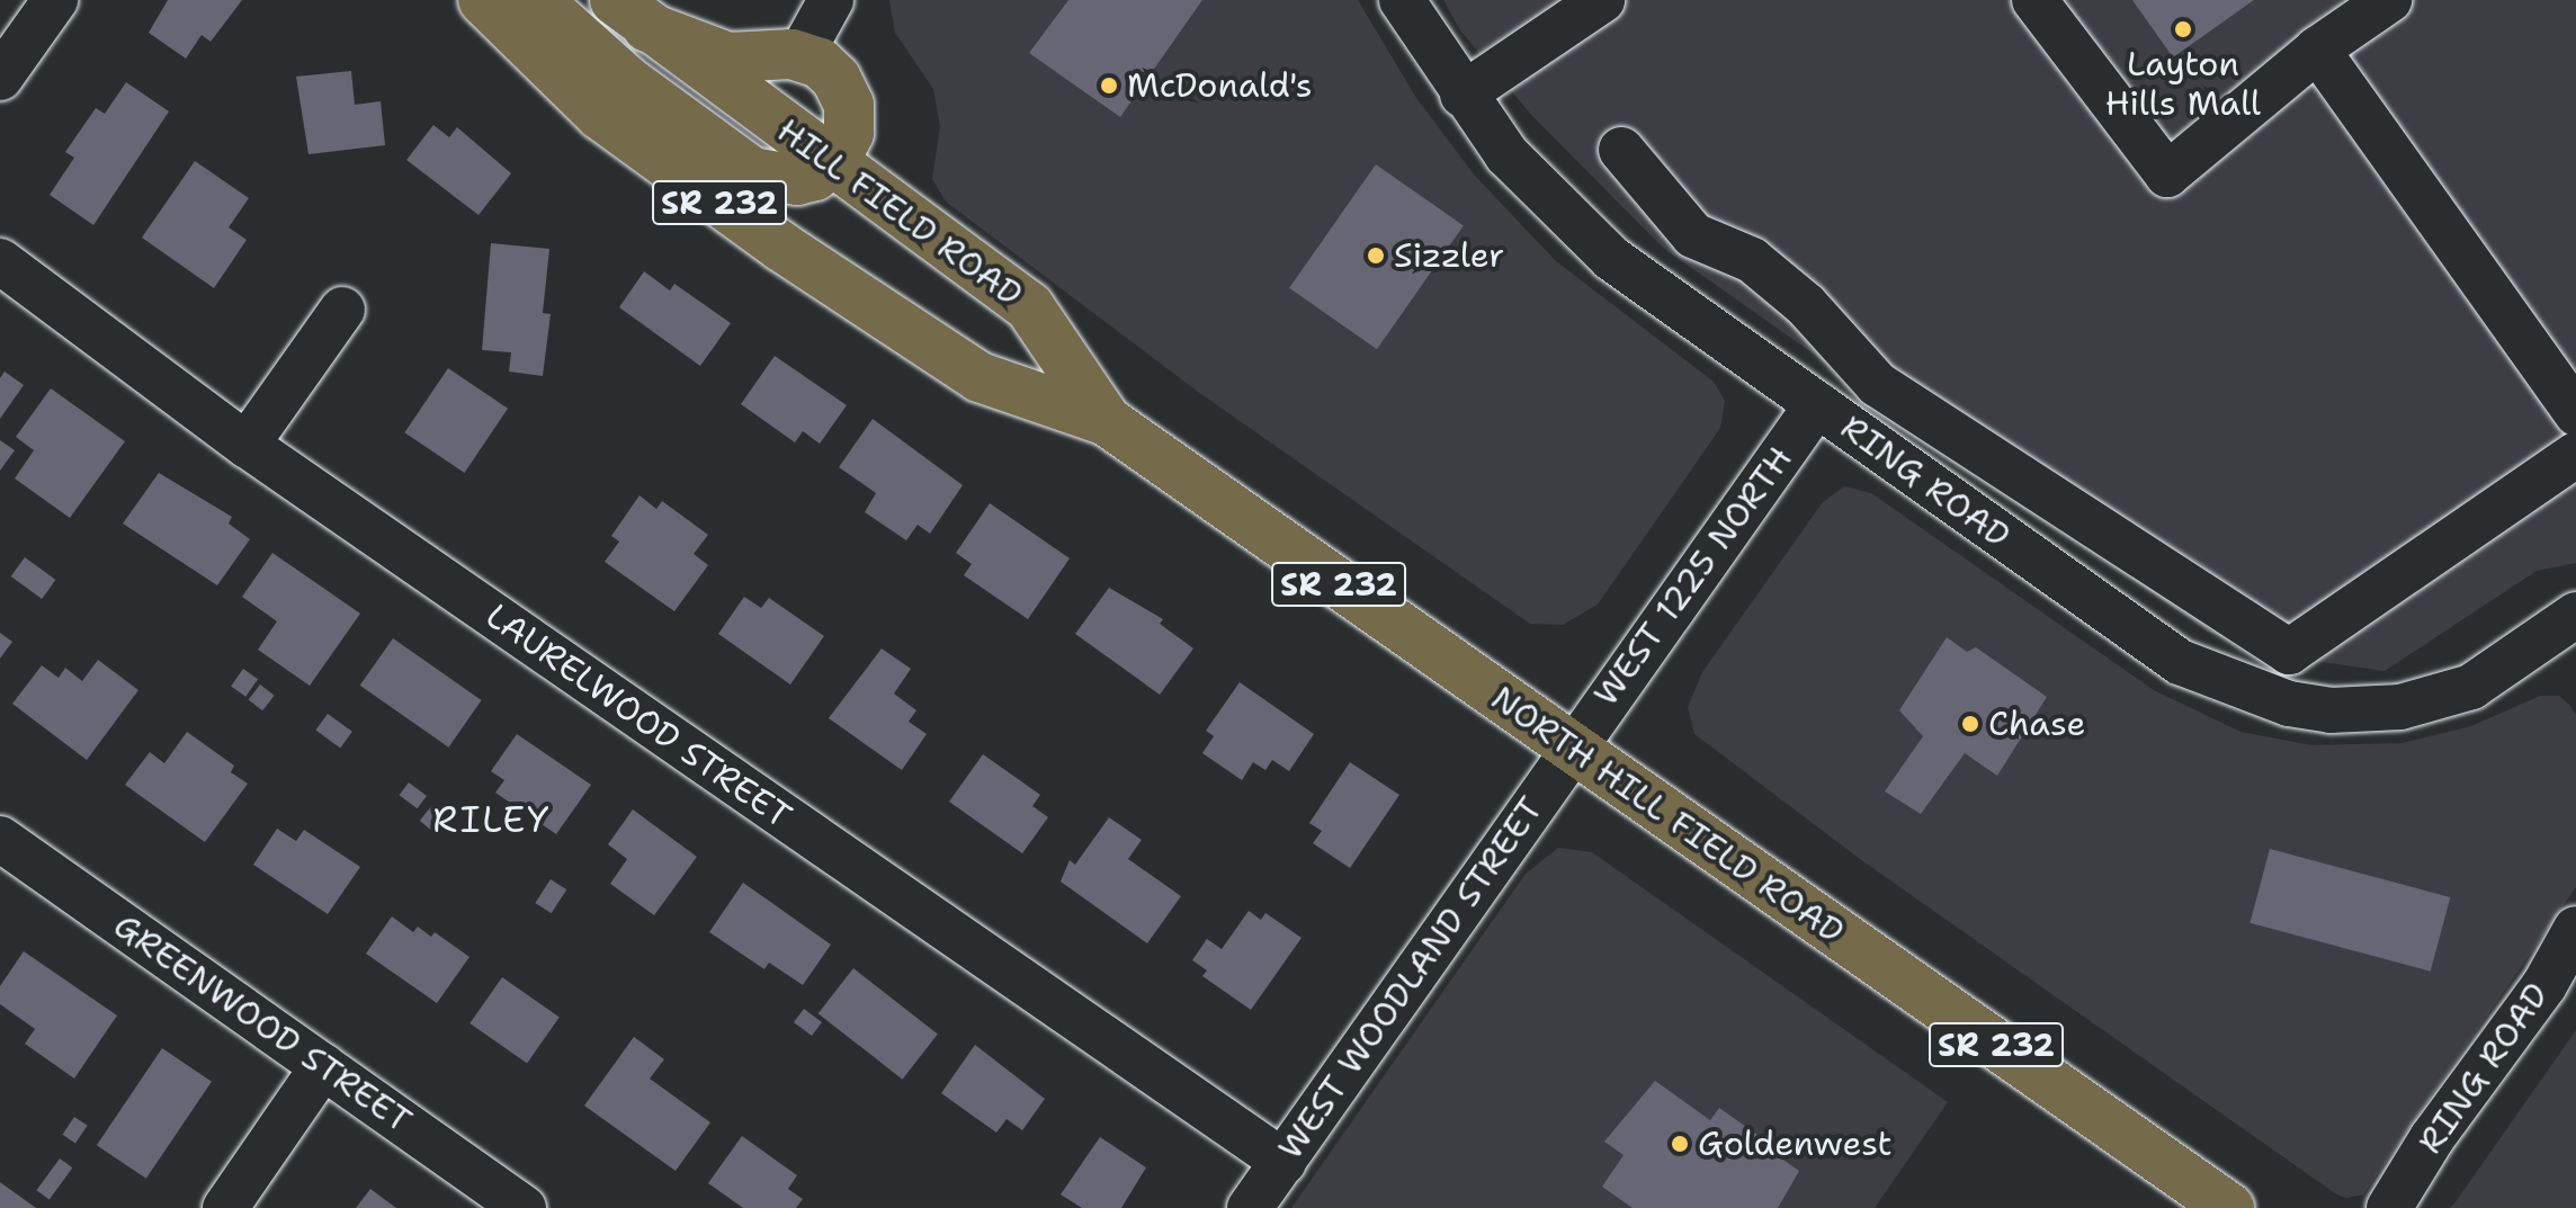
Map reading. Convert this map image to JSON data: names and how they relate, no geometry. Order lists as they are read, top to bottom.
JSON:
{
  "streets": {
    "main road": ["SR 232", "HILL FIELD ROAD", "NORTH HILL FIELD ROAD"],
    "street": [
      "RING ROAD",
      "WEST 1225 NORTH",
      "LAURELWOOD STREET",
      "WEST WOODLAND STREET",
      "GREENWOOD STREET"
    ]
  },
  "crossings": [
    ["SR 232", "HILL FIELD ROAD"],
    ["SR 232", "NORTH HILL FIELD ROAD"],
    ["HILL FIELD ROAD", "NORTH HILL FIELD ROAD"],
    ["RING ROAD", "WEST 1225 NORTH"],
    ["WEST 1225 NORTH", "NORTH HILL FIELD ROAD"],
    ["WEST 1225 NORTH", "WEST WOODLAND STREET"],
    ["LAURELWOOD STREET", "WEST WOODLAND STREET"],
    ["NORTH HILL FIELD ROAD", "WEST WOODLAND STREET"]
  ],
  "districts": ["RILEY"],
  "places": [
    "Layton Hills Mall",
    "McDonald's",
    "Sizzler",
    "Chase",
    "Goldenwest"
  ]
}
